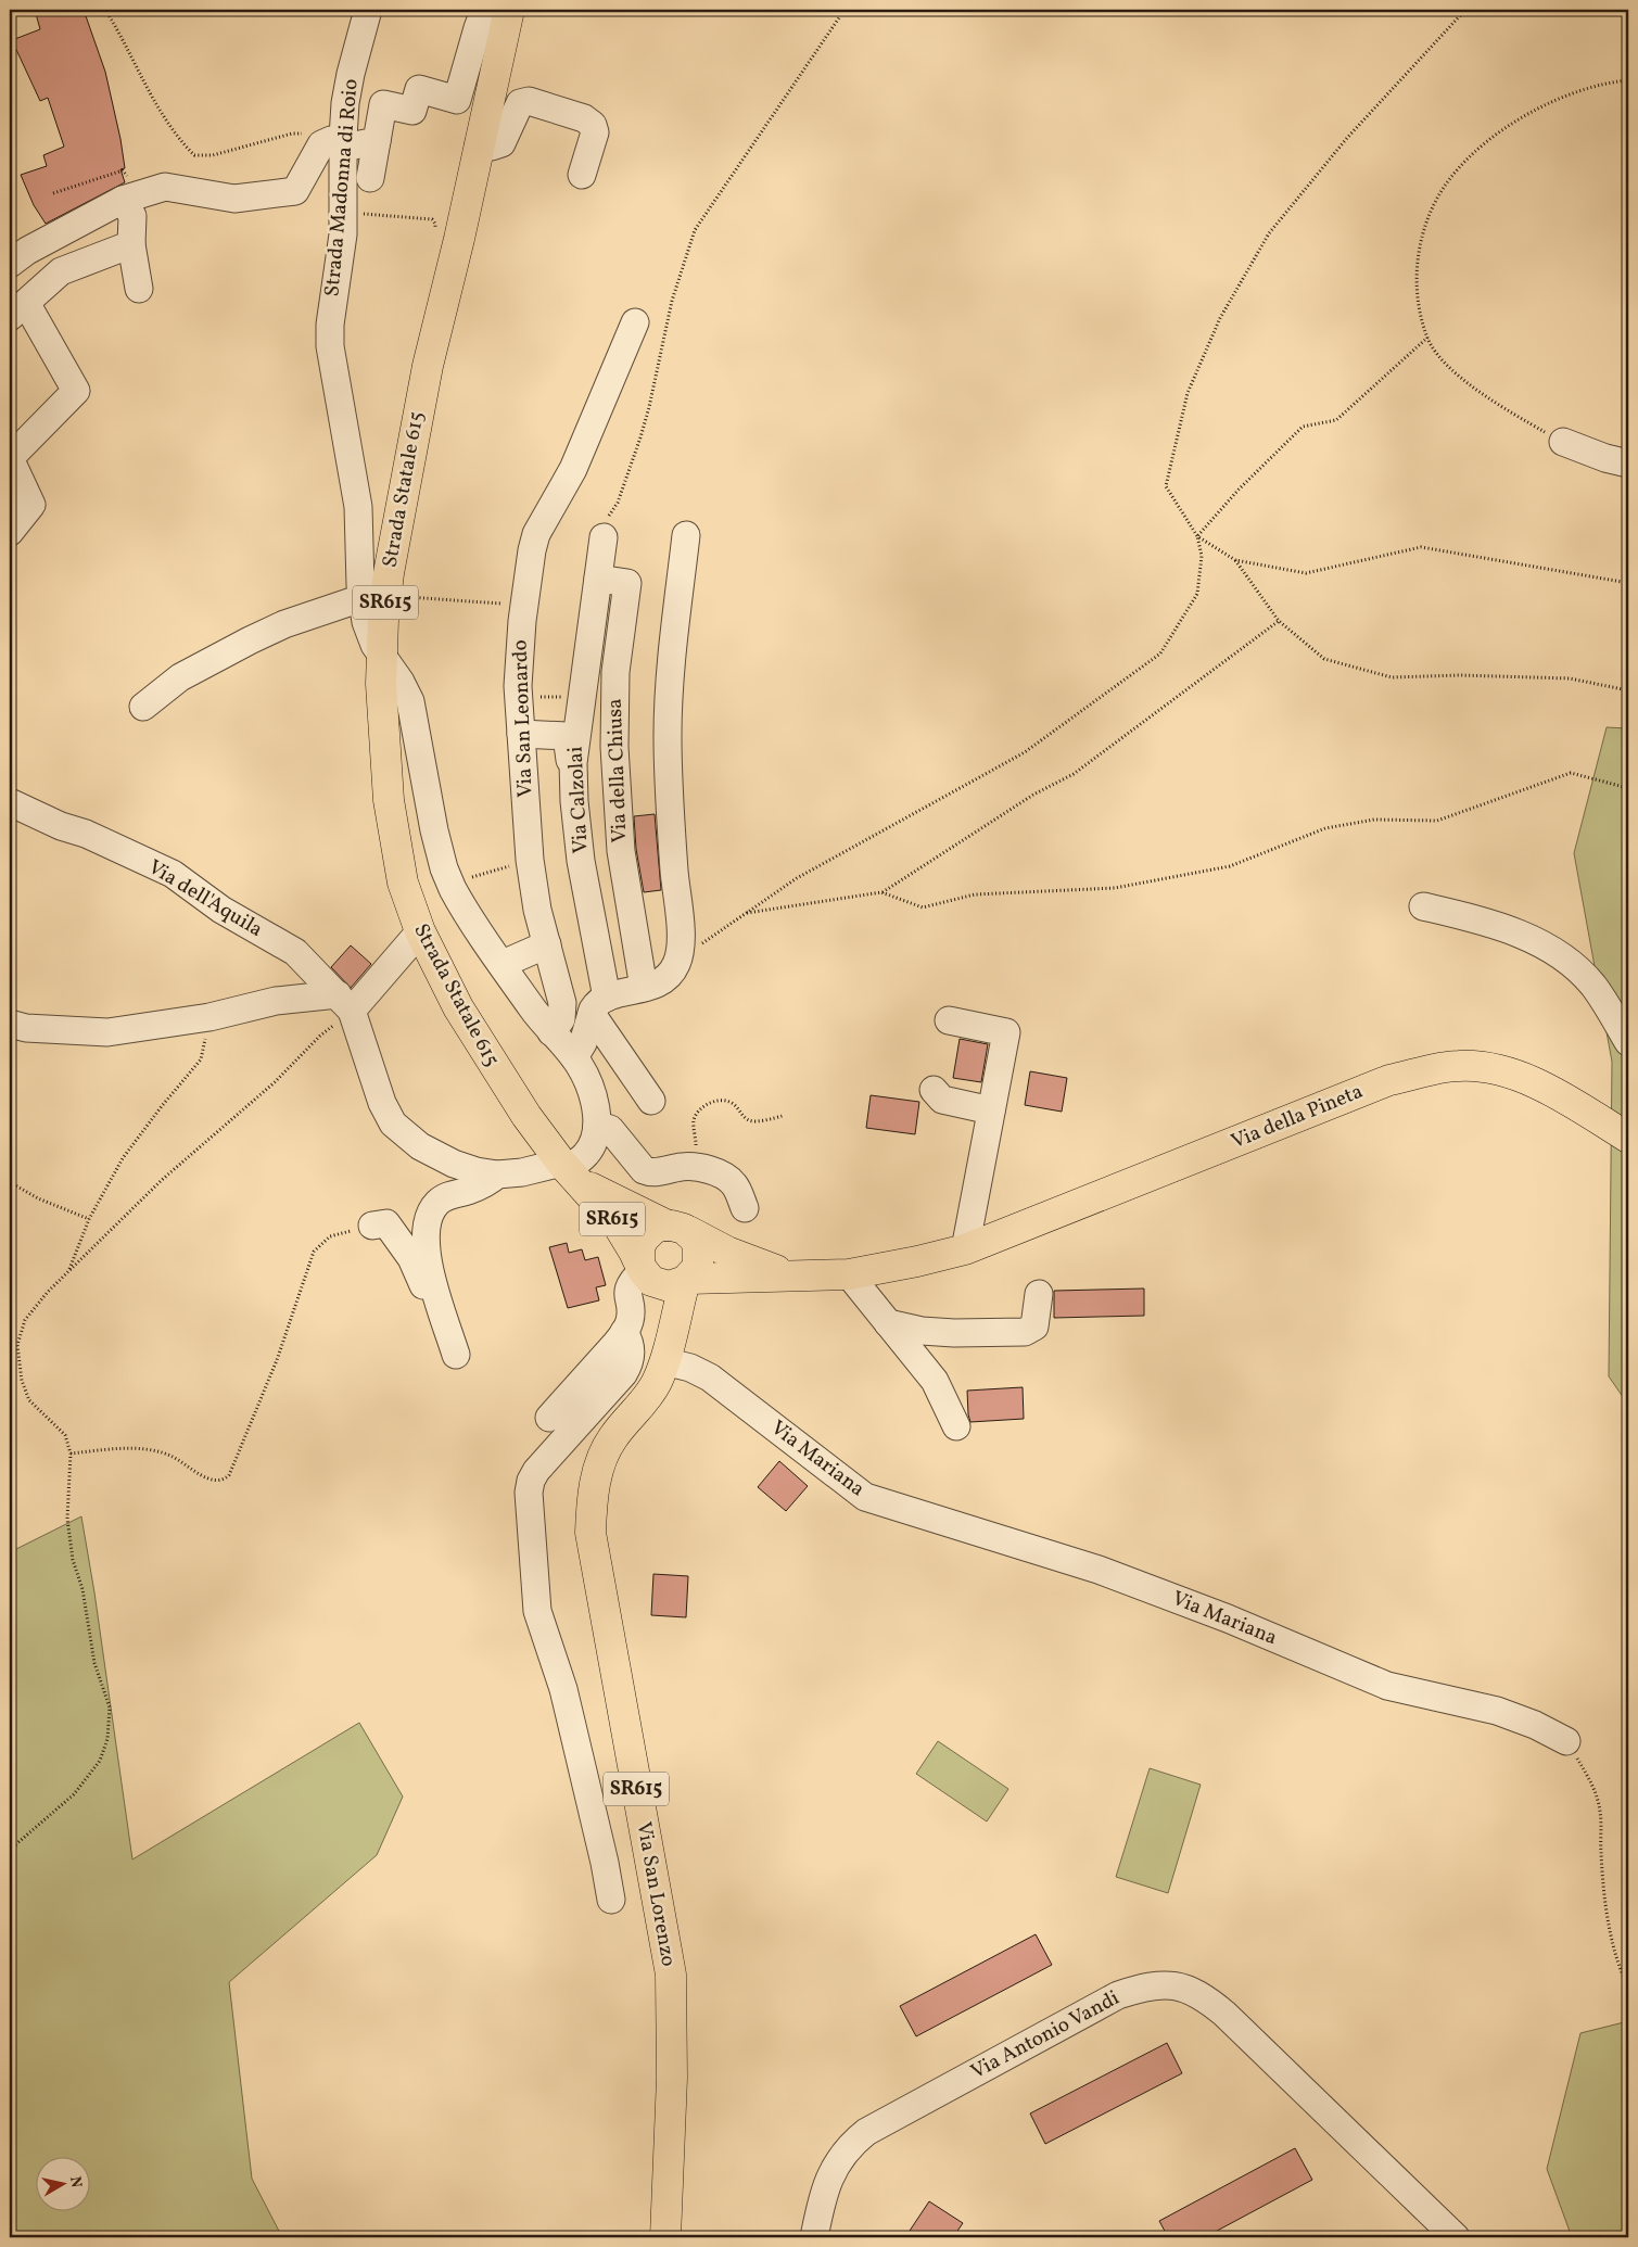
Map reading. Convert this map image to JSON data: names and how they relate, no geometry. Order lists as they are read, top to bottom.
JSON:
{
  "streets": {
    "main road": [
      "Strada Statale 615",
      "SR615",
      "Via della Pineta",
      "Via San Lorenzo"
    ],
    "street": [
      "Strada Madonna di Roio",
      "Via San Leonardo",
      "Via della Chiusa",
      "Via Calzolai",
      "Via dell'Aquila",
      "Via Mariana",
      "Via Antonio Vandi"
    ]
  },
  "crossings": [
    ["Strada Madonna di Roio", "Strada Statale 615"],
    ["Strada Statale 615", "SR615"],
    ["Strada Statale 615", "Via dell'Aquila"],
    ["SR615", "Via dell'Aquila"],
    ["SR615", "Via della Pineta"],
    ["SR615", "Via San Lorenzo"],
    ["Via della Chiusa", "Via Calzolai"],
    ["Via della Pineta", "Via San Lorenzo"],
    ["Via Mariana", "Via San Lorenzo"]
  ],
  "north": "right"
}
